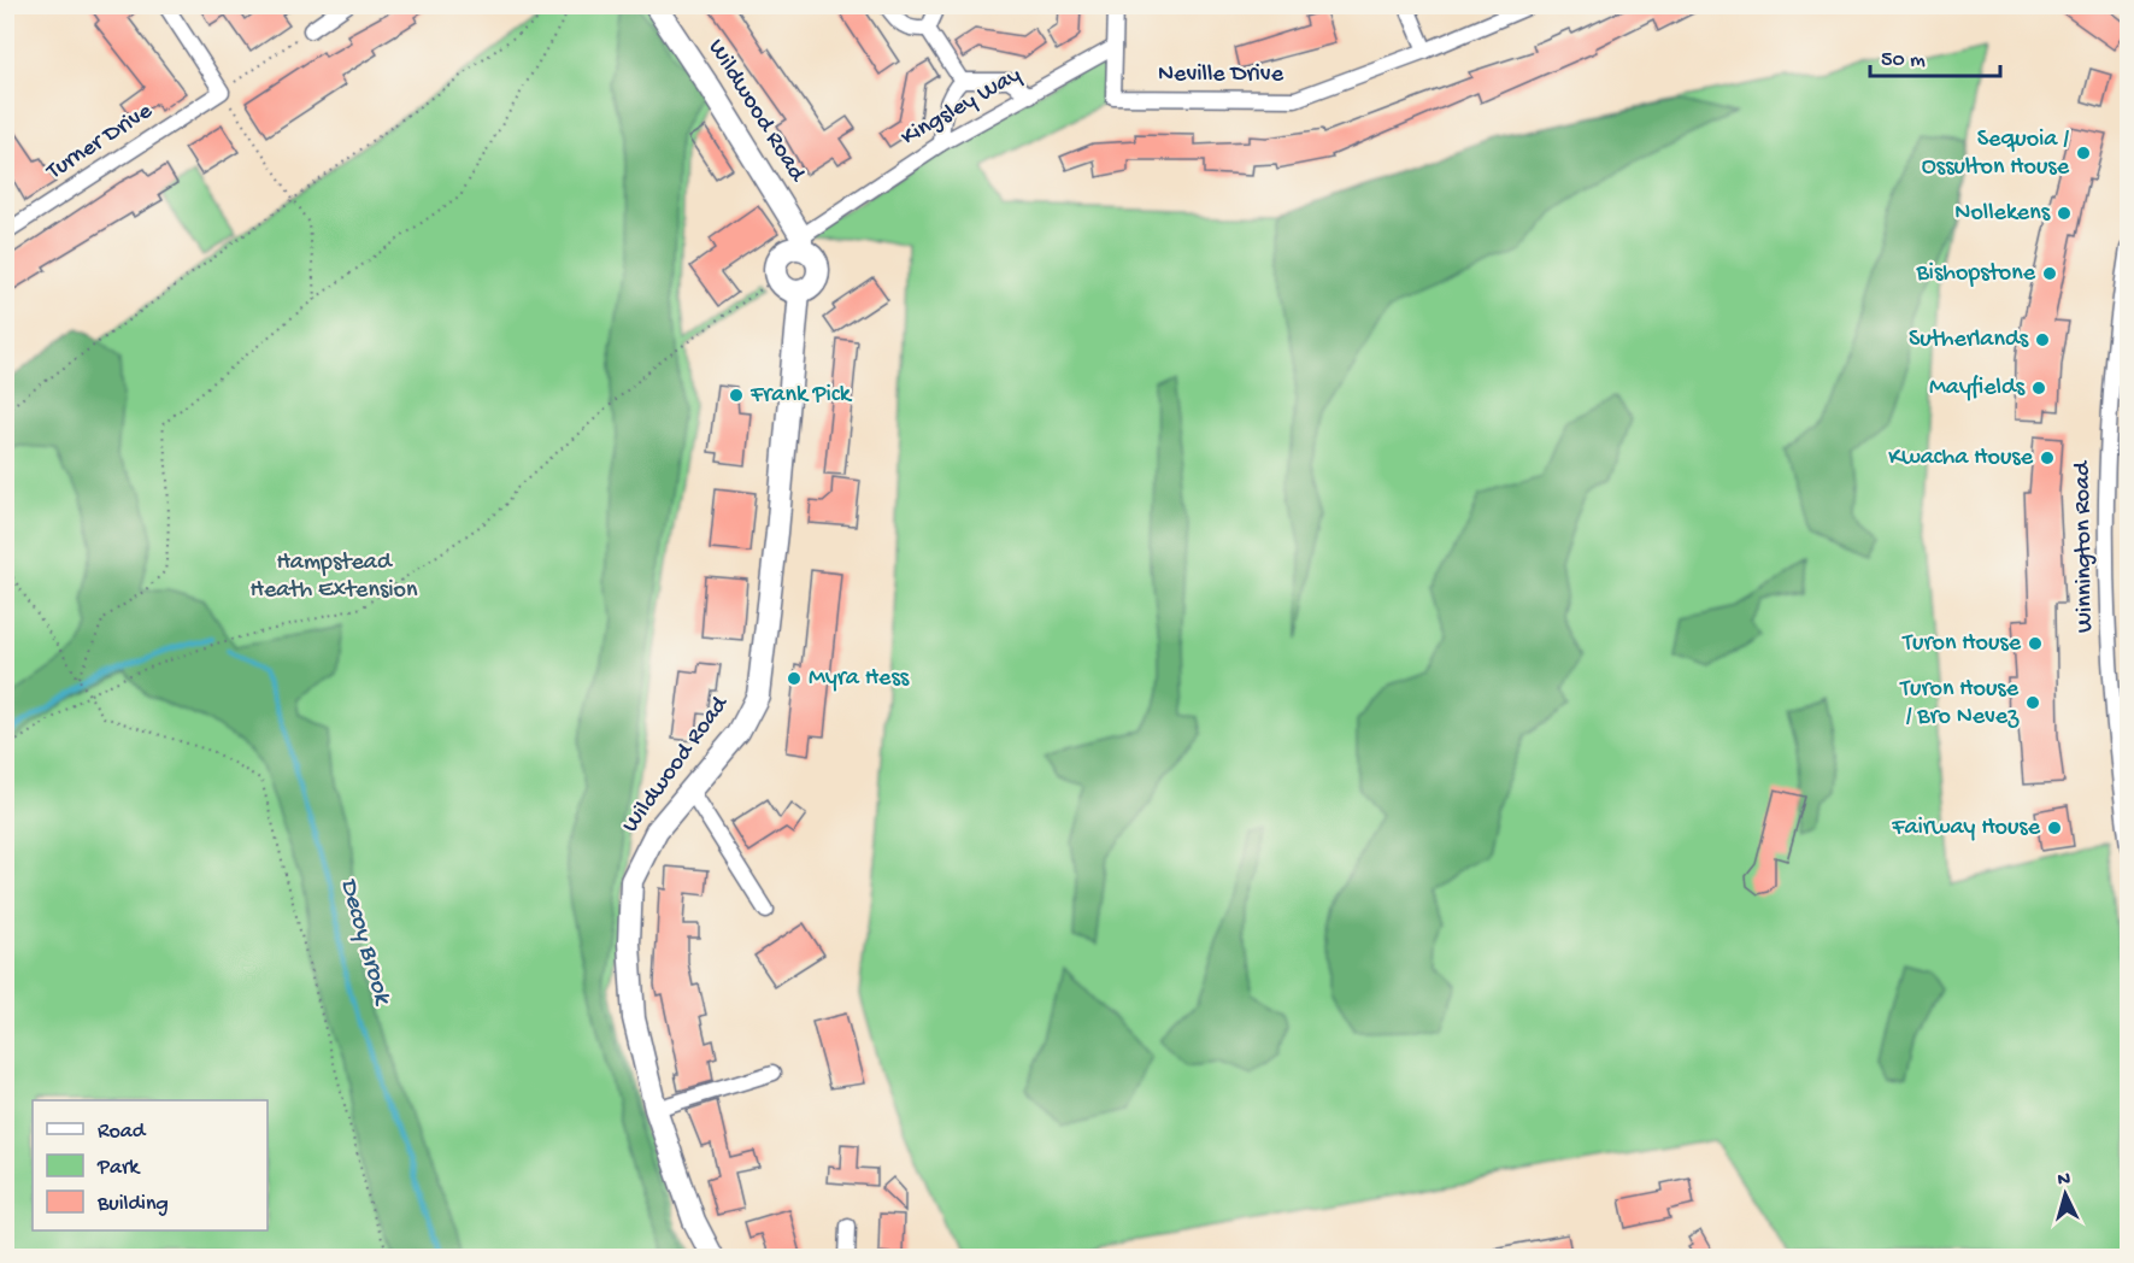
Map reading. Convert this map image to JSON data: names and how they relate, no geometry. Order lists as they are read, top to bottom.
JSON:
{
  "streets": {
    "street": [
      "Neville Drive",
      "Kingsley Way",
      "Wildwood Road",
      "Turner Drive",
      "Winnington Road"
    ]
  },
  "crossings": [
    ["Neville Drive", "Kingsley Way"],
    ["Kingsley Way", "Wildwood Road"]
  ],
  "water": ["Decoy Brook"],
  "parks": ["Hampstead Heath Extension"],
  "places": [
    "Sequoia / Ossulton House",
    "Nollekens",
    "Bishopstone",
    "Sutherlands",
    "Mayfields",
    "Frank Pick",
    "Kwacha House",
    "Turon House",
    "Myra Hess",
    "Turon House / Bro Nevez",
    "Fairway House"
  ],
  "legend": ["Road", "Park", "Building"],
  "scale_bar": "50 m",
  "north": "top"
}
